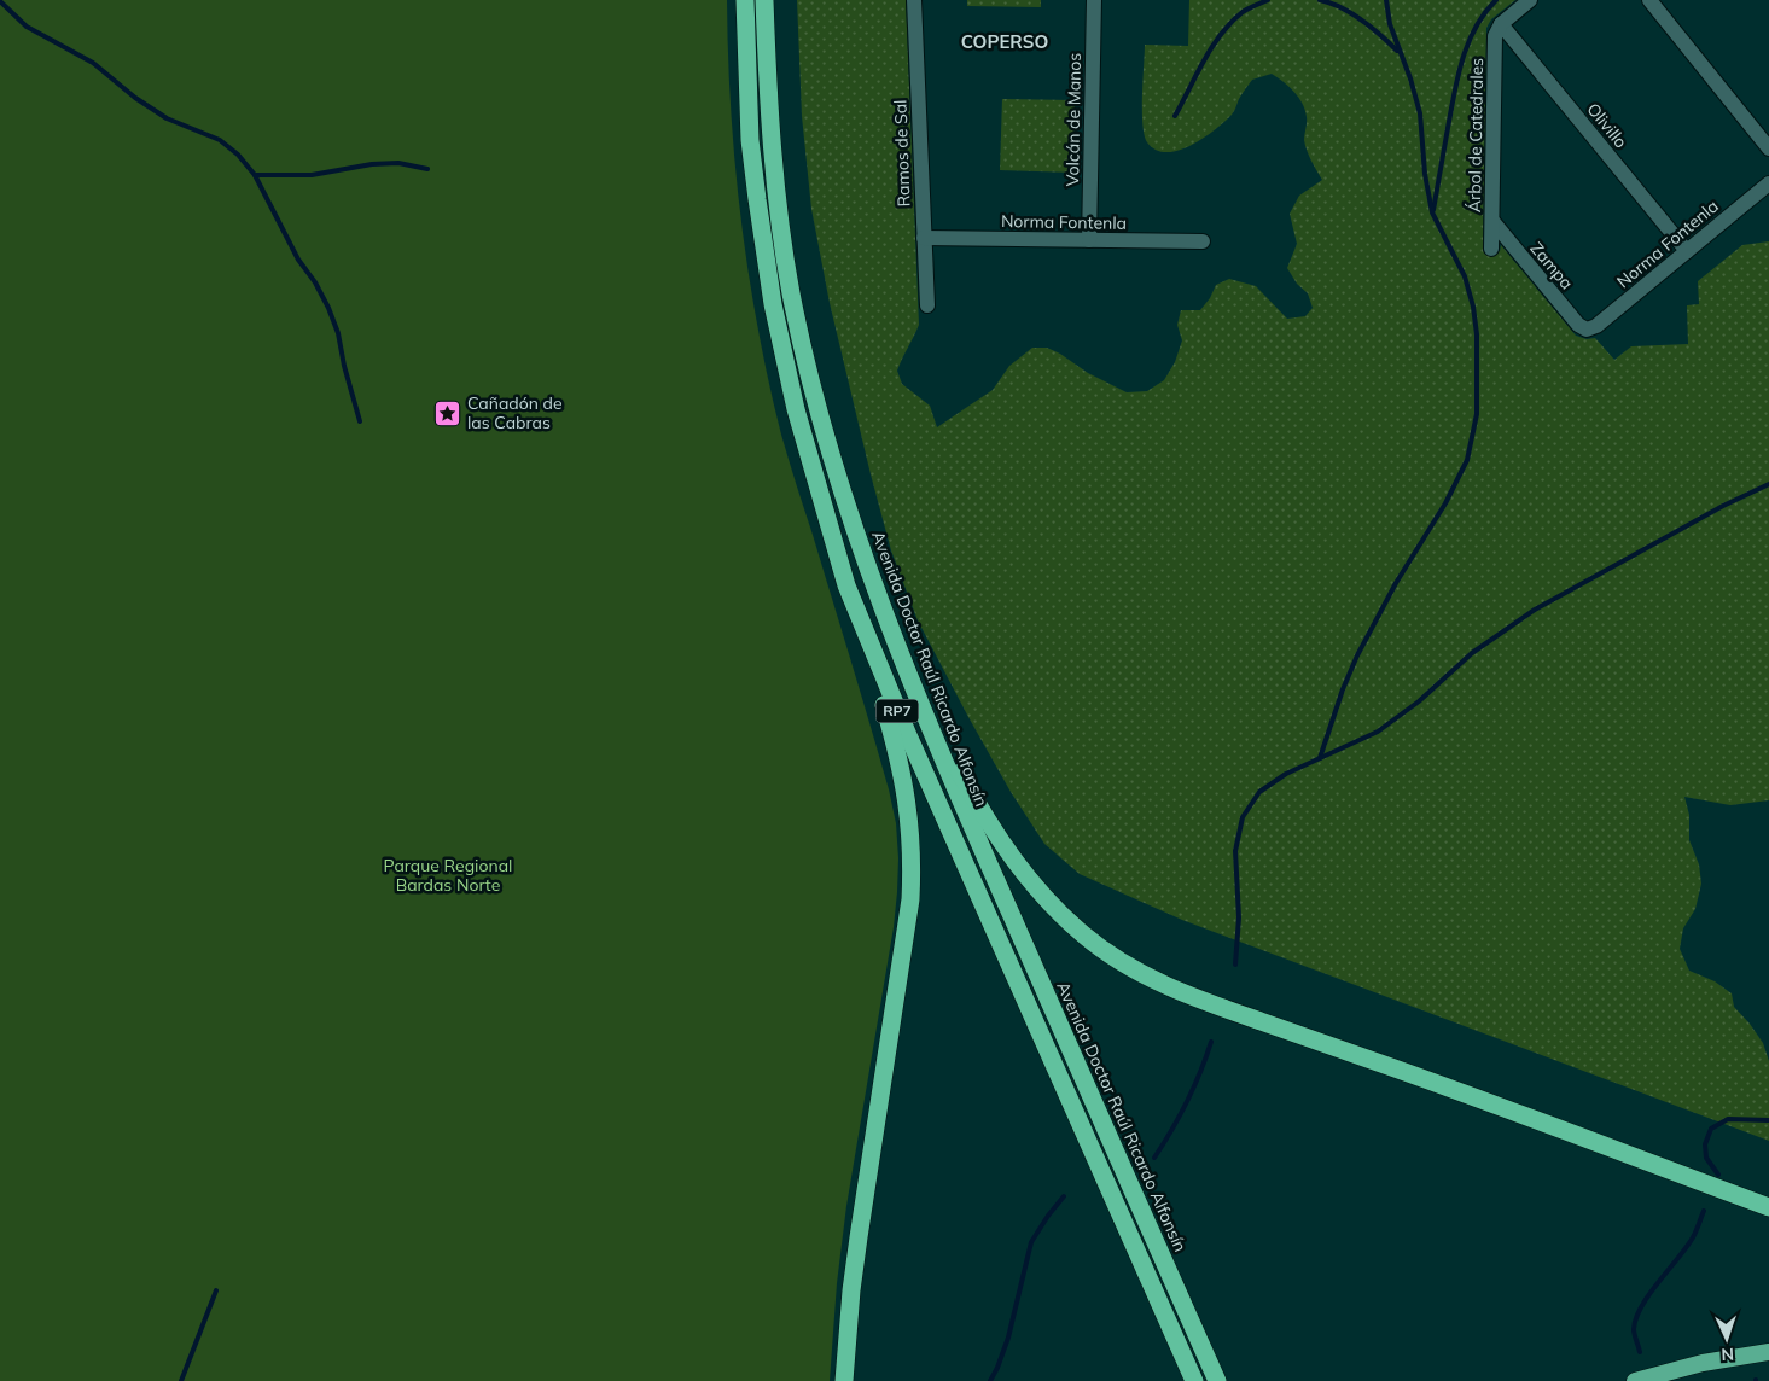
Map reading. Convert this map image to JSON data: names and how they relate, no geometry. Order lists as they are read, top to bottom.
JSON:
{
  "streets": {
    "highway": ["Avenida Doctor Raúl Ricardo Alfonsín", "RP7"],
    "street": [
      "Volcán de Manos",
      "Olivillo",
      "Árbol de Catedrales",
      "Ramos de Sal",
      "Norma Fontenla",
      "Zampa"
    ]
  },
  "crossings": [
    ["Volcán de Manos", "Norma Fontenla"],
    ["Olivillo", "Árbol de Catedrales"],
    ["Olivillo", "Norma Fontenla"],
    ["Árbol de Catedrales", "Zampa"],
    ["Ramos de Sal", "Norma Fontenla"],
    ["Norma Fontenla", "Zampa"]
  ],
  "districts": ["COPERSO"],
  "parks": ["Parque Regional Bardas Norte"],
  "places": {
    "place": ["Cañadón de las Cabras"]
  },
  "north": "bottom"
}
